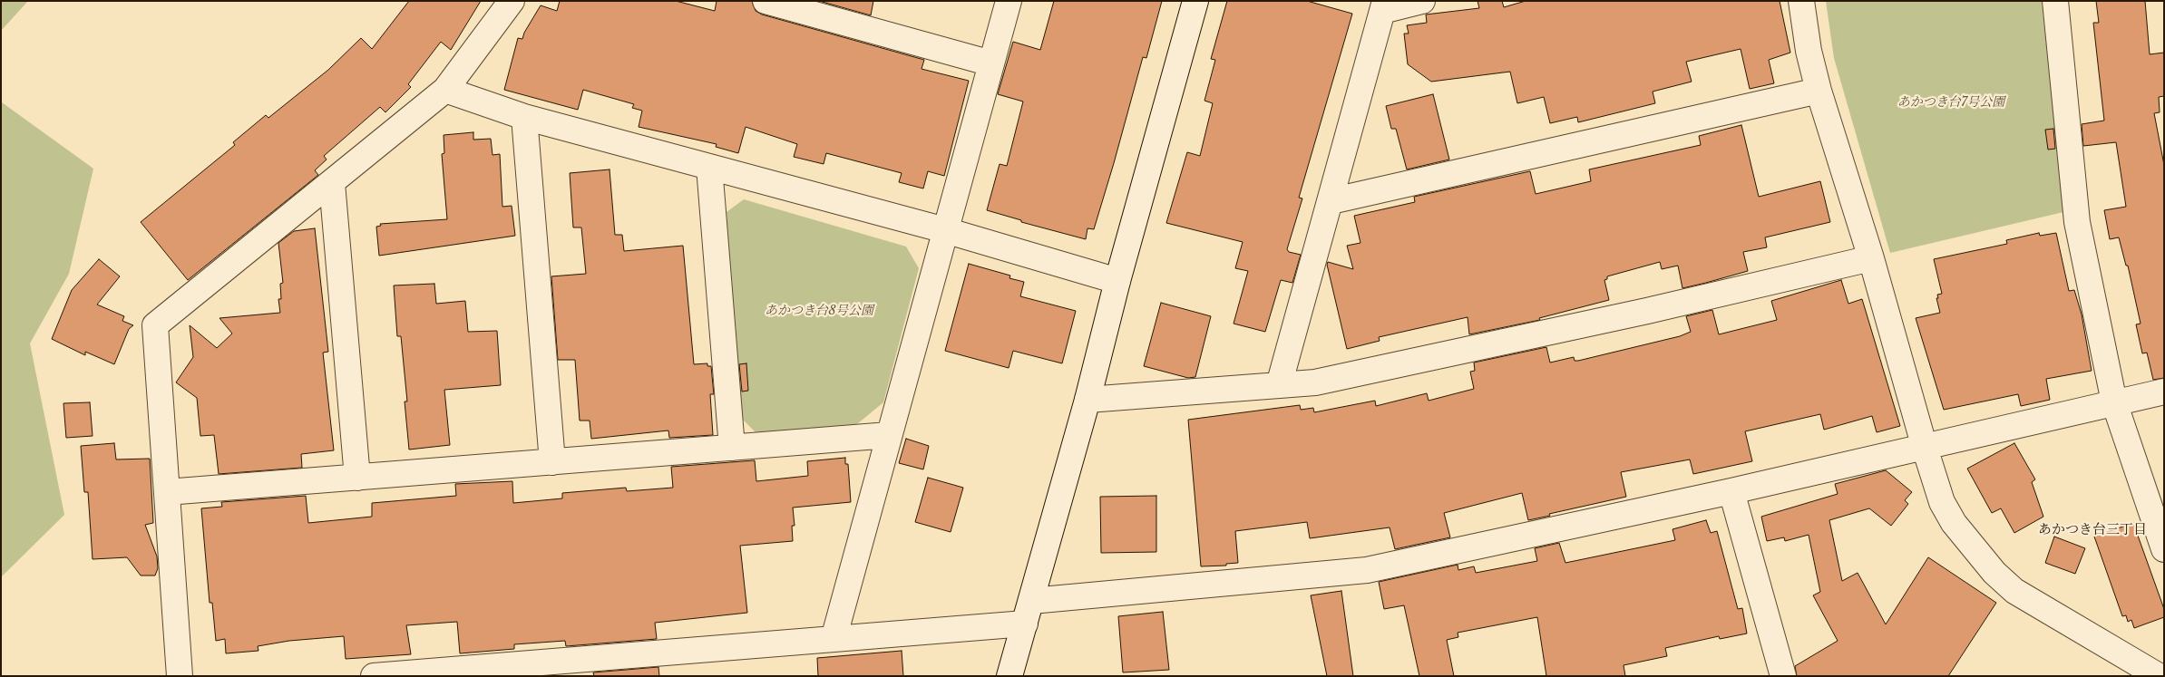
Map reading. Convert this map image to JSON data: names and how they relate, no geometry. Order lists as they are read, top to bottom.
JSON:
{
  "districts": ["あかつき台三丁目"],
  "parks": ["あかつき台7号公園", "あかつき台8号公園"]
}
